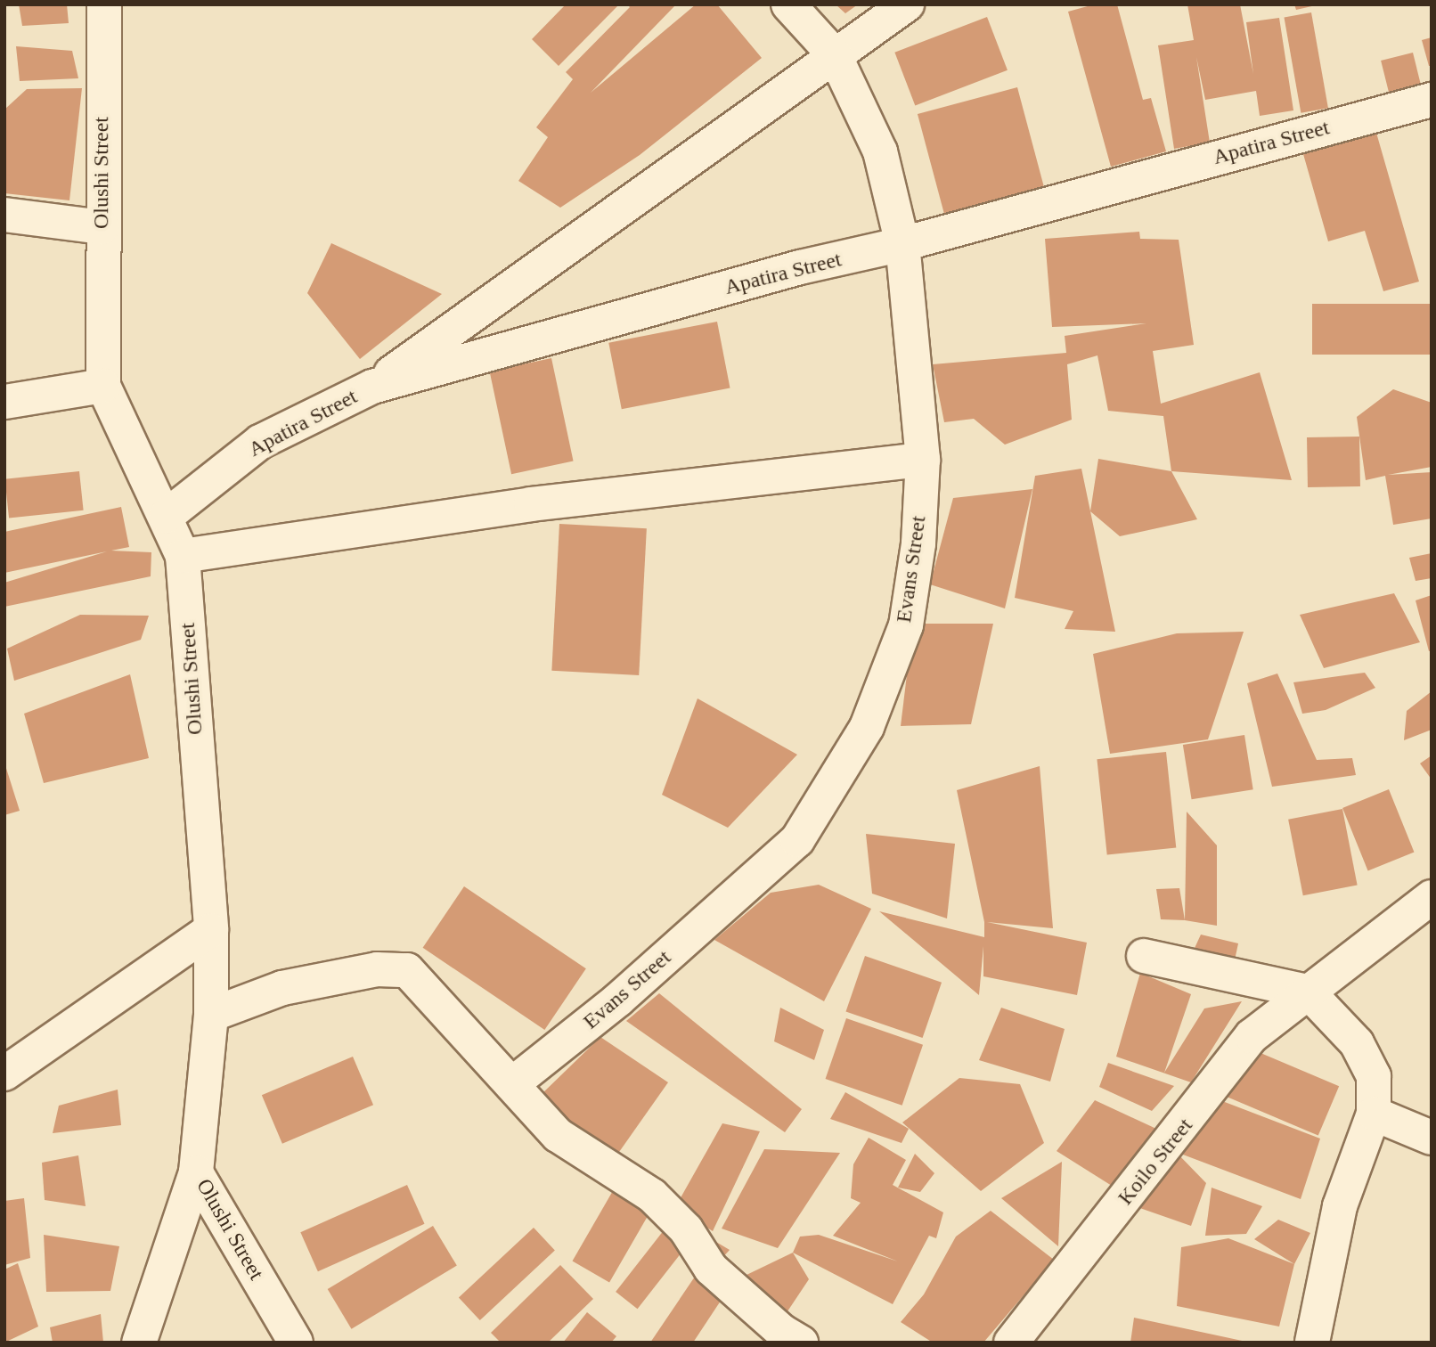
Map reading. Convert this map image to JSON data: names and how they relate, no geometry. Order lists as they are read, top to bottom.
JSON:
{
  "streets": {
    "street": [
      "Apatira Street",
      "Olushi Street",
      "Evans Street",
      "Koilo Street"
    ]
  },
  "crossings": [
    ["Apatira Street", "Olushi Street"],
    ["Apatira Street", "Evans Street"]
  ]
}
